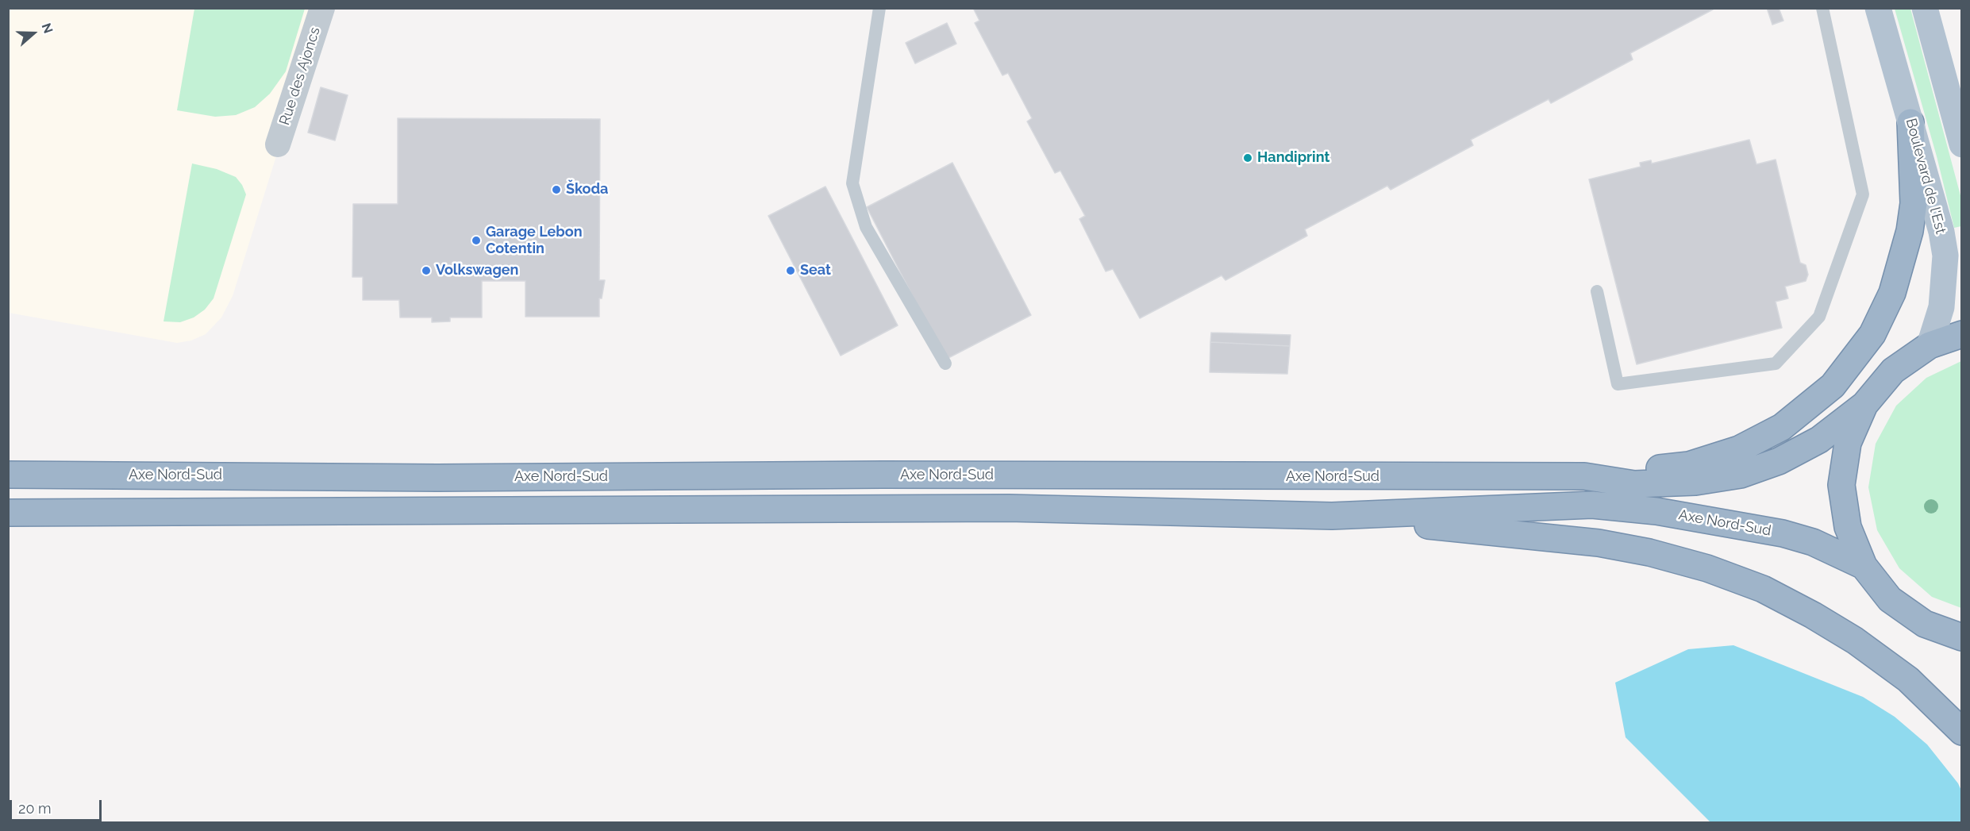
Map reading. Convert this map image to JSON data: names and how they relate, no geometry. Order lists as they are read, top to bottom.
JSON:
{
  "streets": {
    "highway": ["Axe Nord-Sud"],
    "main road": ["Boulevard de l'Est"],
    "street": ["Rue des Ajoncs"]
  },
  "places": [
    "Handiprint",
    "Škoda",
    "Garage Lebon Cotentin",
    "Volkswagen",
    "Seat"
  ],
  "scale_bar": "20 m",
  "north": "right"
}
